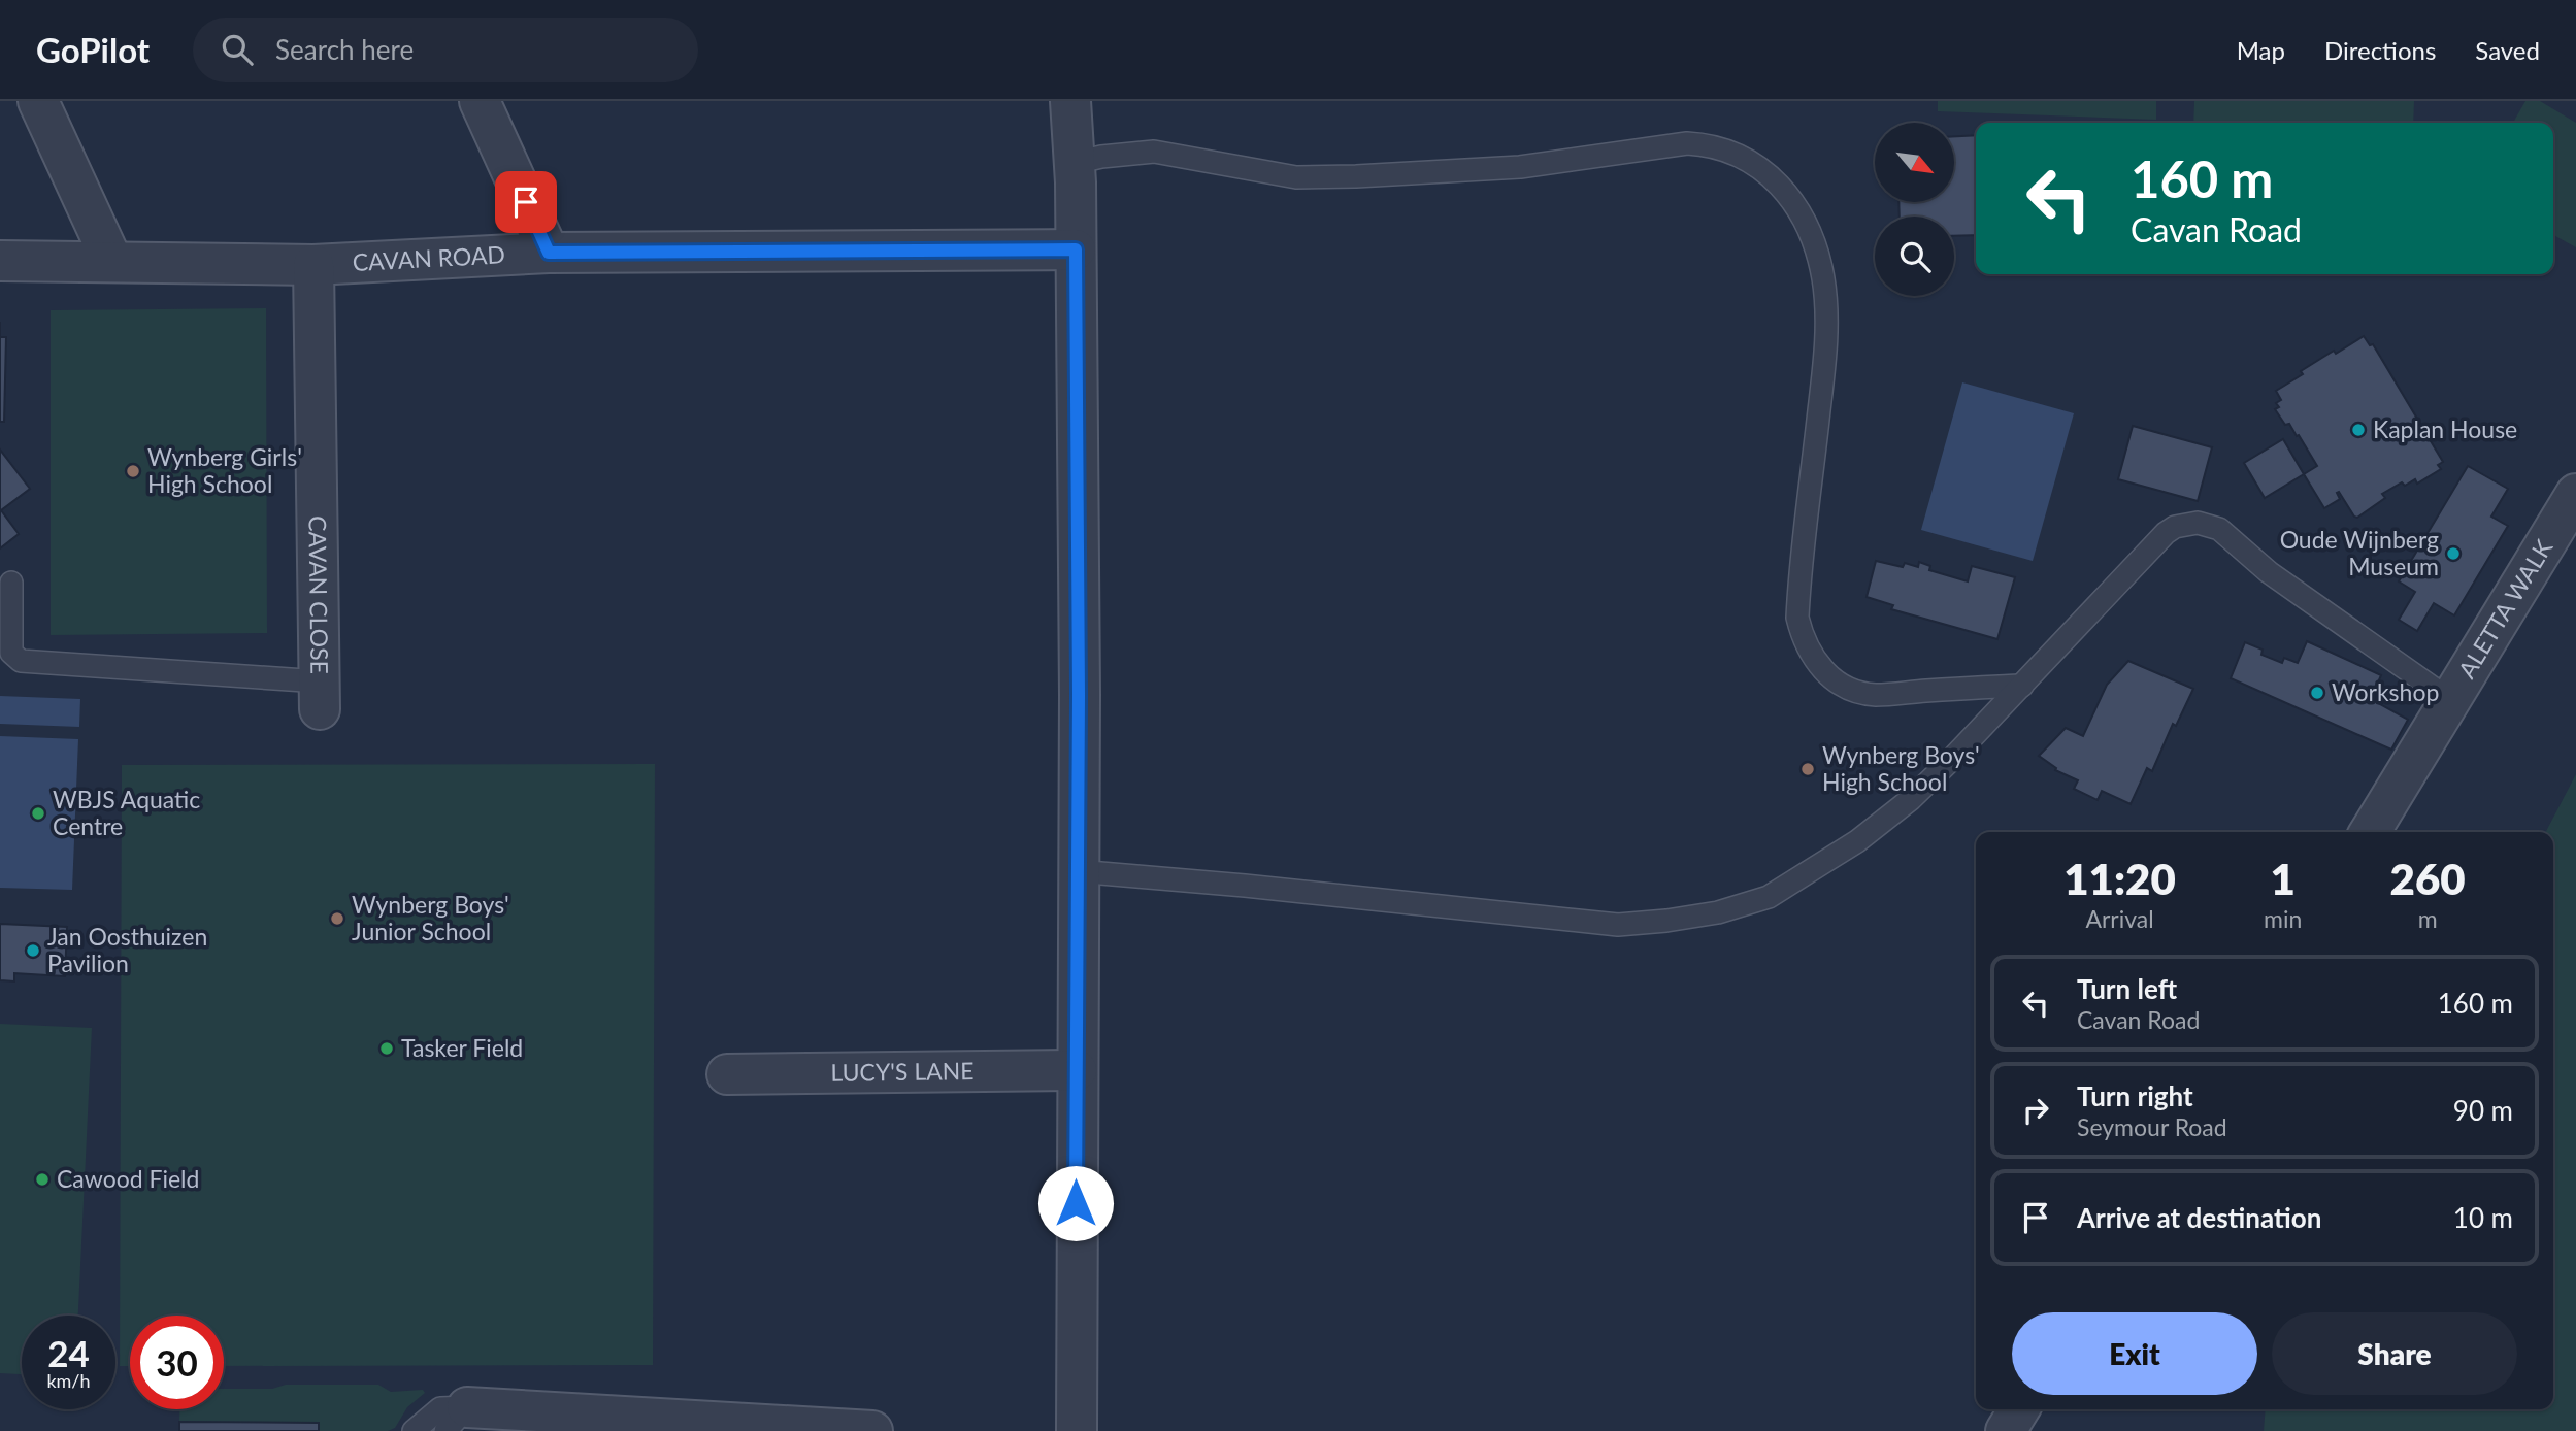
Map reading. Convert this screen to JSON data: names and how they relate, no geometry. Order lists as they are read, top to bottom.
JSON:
{
  "streets": {
    "street": [
      "CAVAN ROAD",
      "CAVAN CLOSE",
      "ALETTA WALK",
      "LUCY'S LANE"
    ]
  },
  "crossings": [
    ["CAVAN ROAD", "CAVAN CLOSE"]
  ],
  "places": [
    "Kaplan House",
    "Wynberg Girls' High School",
    "Oude Wijnberg Museum",
    "Workshop",
    "Wynberg Boys' High School",
    "WBJS Aquatic Centre",
    "Wynberg Boys' Junior School",
    "Jan Oosthuizen Pavilion",
    "Tasker Field",
    "Cawood Field"
  ],
  "north": "bottom right",
  "page": {
    "header": "GoPilot",
    "search": "Search here",
    "nav": ["Map", "Directions", "Saved"],
    "turn": ["160 m", "Cavan Road"],
    "eta": [
      "11:20",
      "Arrival",
      "1",
      "min",
      "260",
      "m"
    ],
    "list": [
      {
        "name": "Turn left",
        "note": "Cavan Road",
        "value": "160 m"
      },
      {
        "name": "Turn right",
        "note": "Seymour Road",
        "value": "90 m"
      },
      {
        "name": "Arrive at destination",
        "value": "10 m"
      }
    ],
    "buttons": ["Exit", "Share"],
    "speed": "24 km/h",
    "limit": "30"
  }
}
